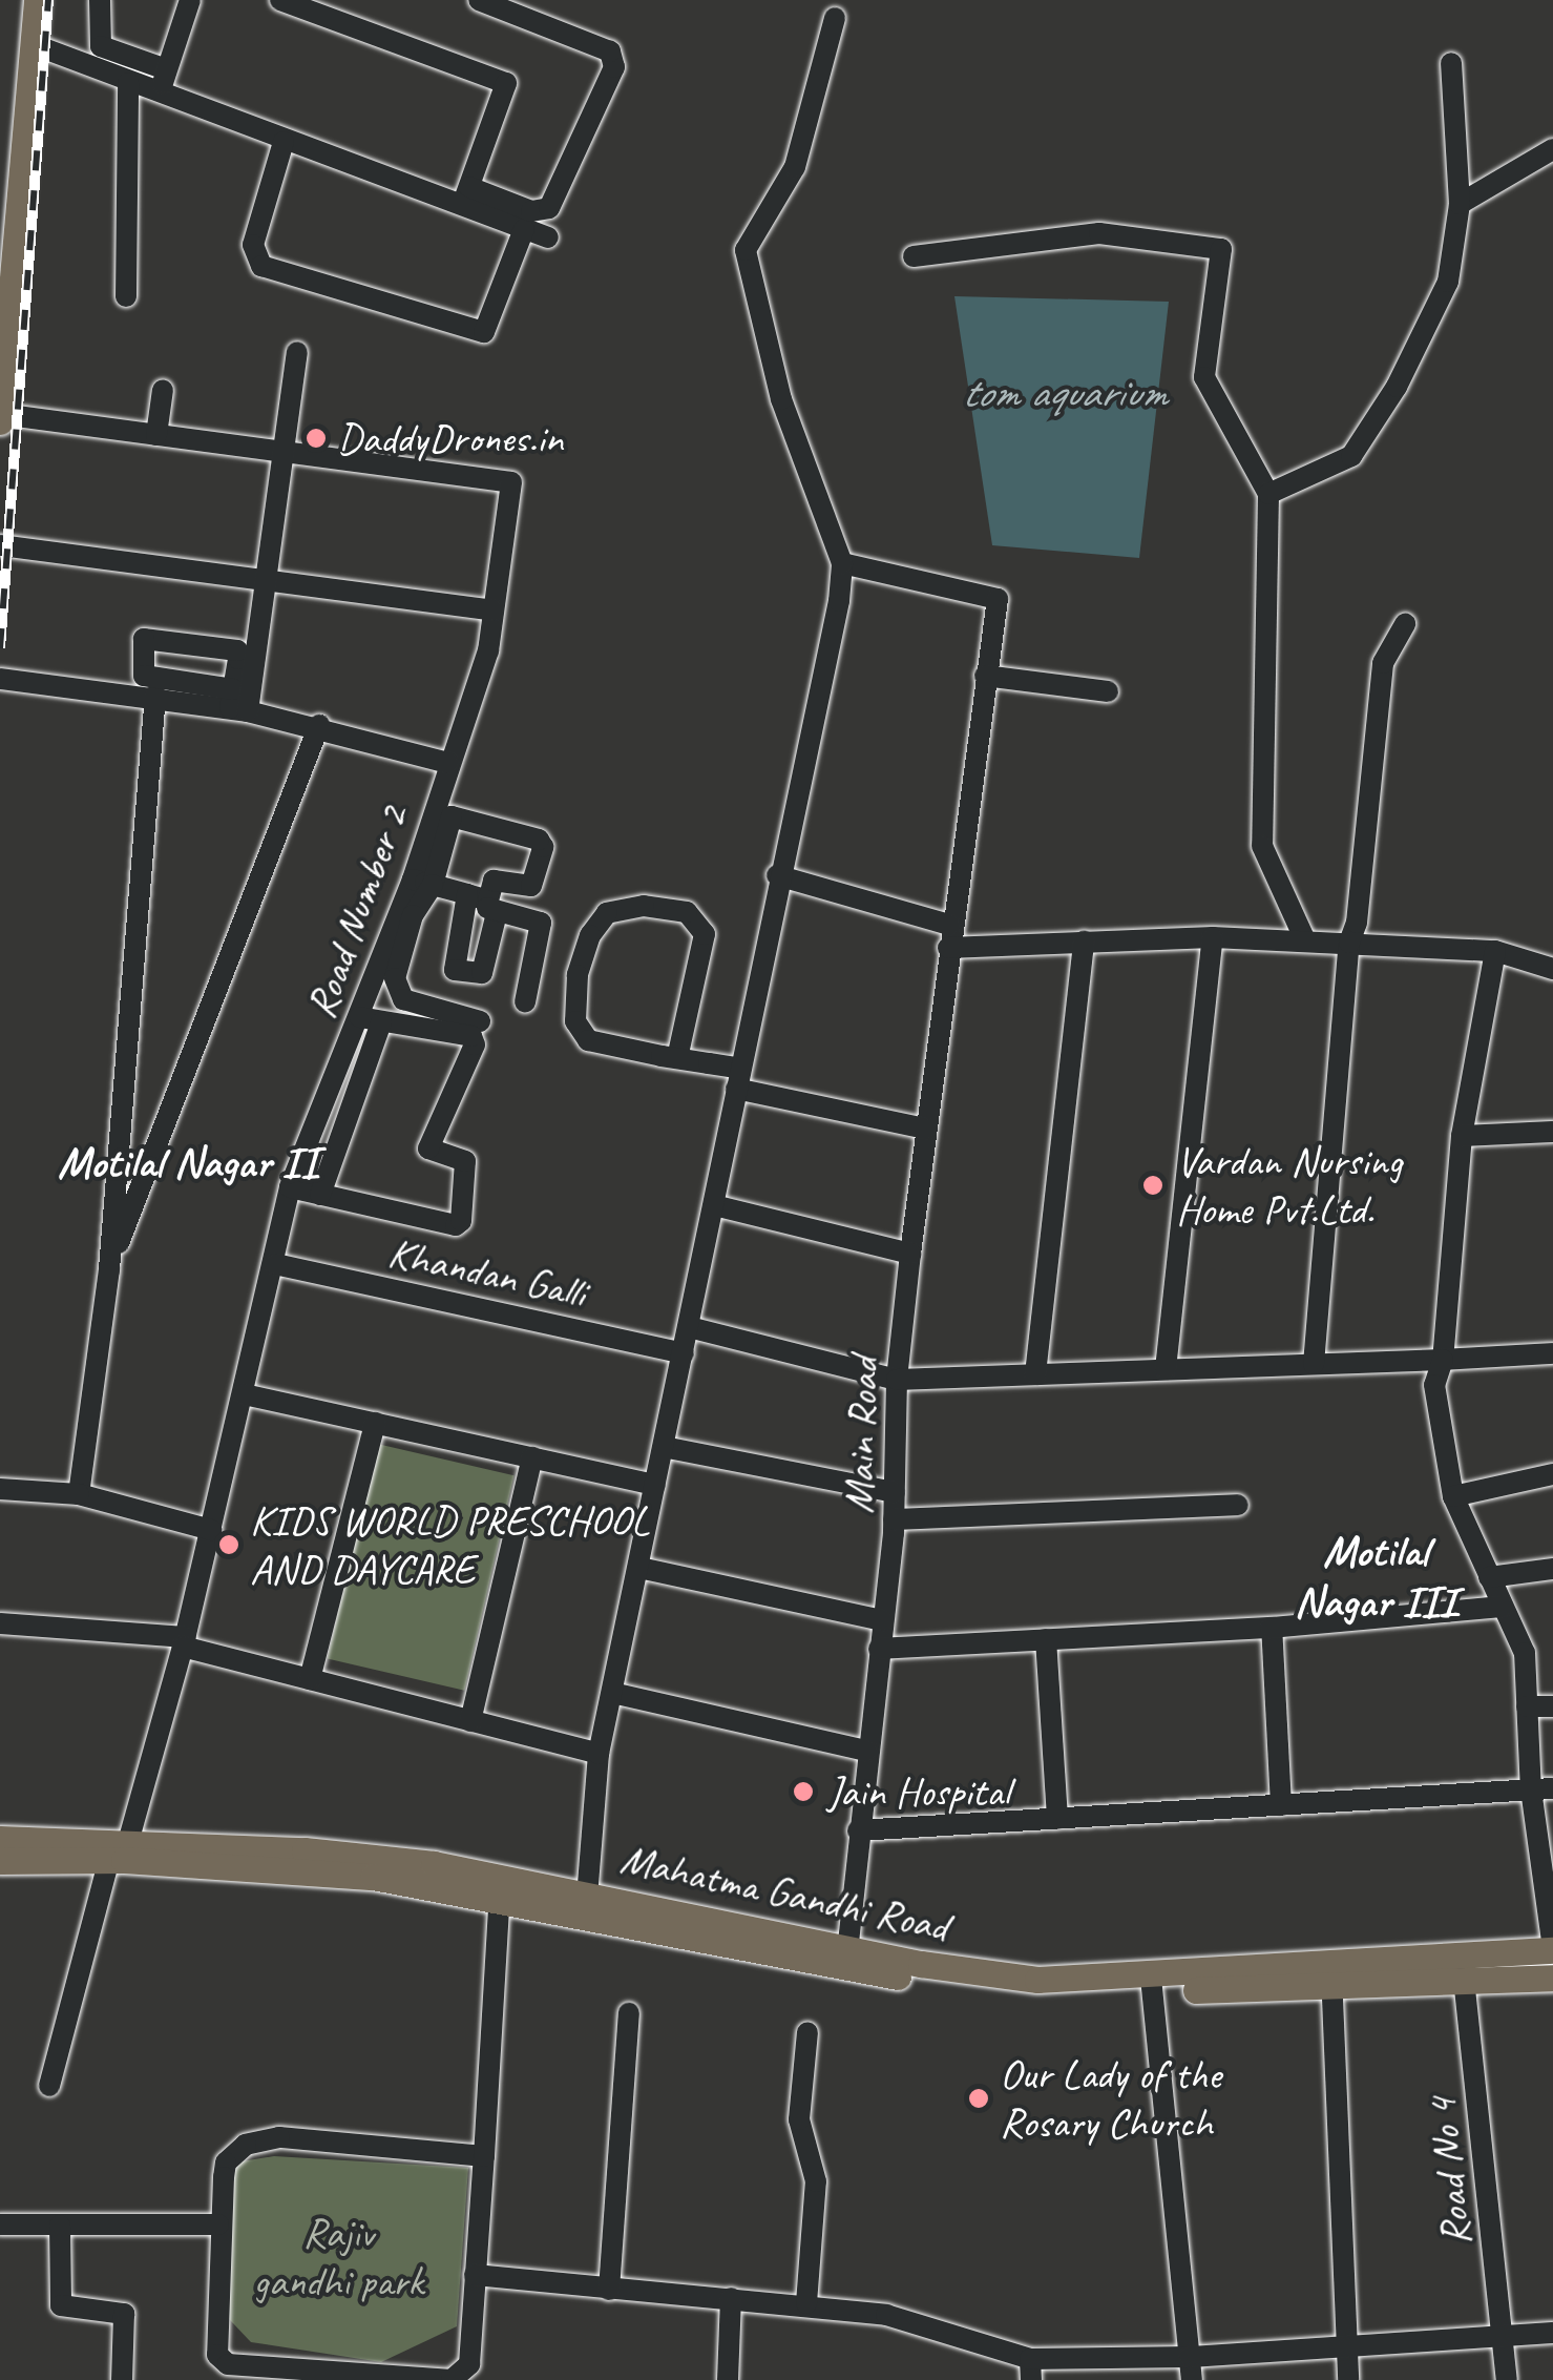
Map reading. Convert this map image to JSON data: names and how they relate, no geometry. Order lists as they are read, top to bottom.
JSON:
{
  "streets": {
    "main road": ["Mahatma Gandhi Road"],
    "street": [
      "Road Number 2",
      "Khandan Galli",
      "Main Road",
      "Road No 4"
    ]
  },
  "crossings": [
    ["Road Number 2", "Khandan Galli"],
    ["Road Number 2", "Mahatma Gandhi Road"],
    ["Main Road", "Mahatma Gandhi Road"],
    ["Mahatma Gandhi Road", "Road No 4"]
  ],
  "districts": ["Motilal Nagar II", "Motilal Nagar III"],
  "water": ["tom aquarium"],
  "parks": ["Rajiv gandhi park"],
  "places": [
    "DaddyDrones.in",
    "Vardan Nursing Home Pvt.Ltd.",
    "KIDS WORLD PRESCHOOL AND DAYCARE",
    "Jain Hospital",
    "Our Lady of the Rosary Church"
  ]
}
